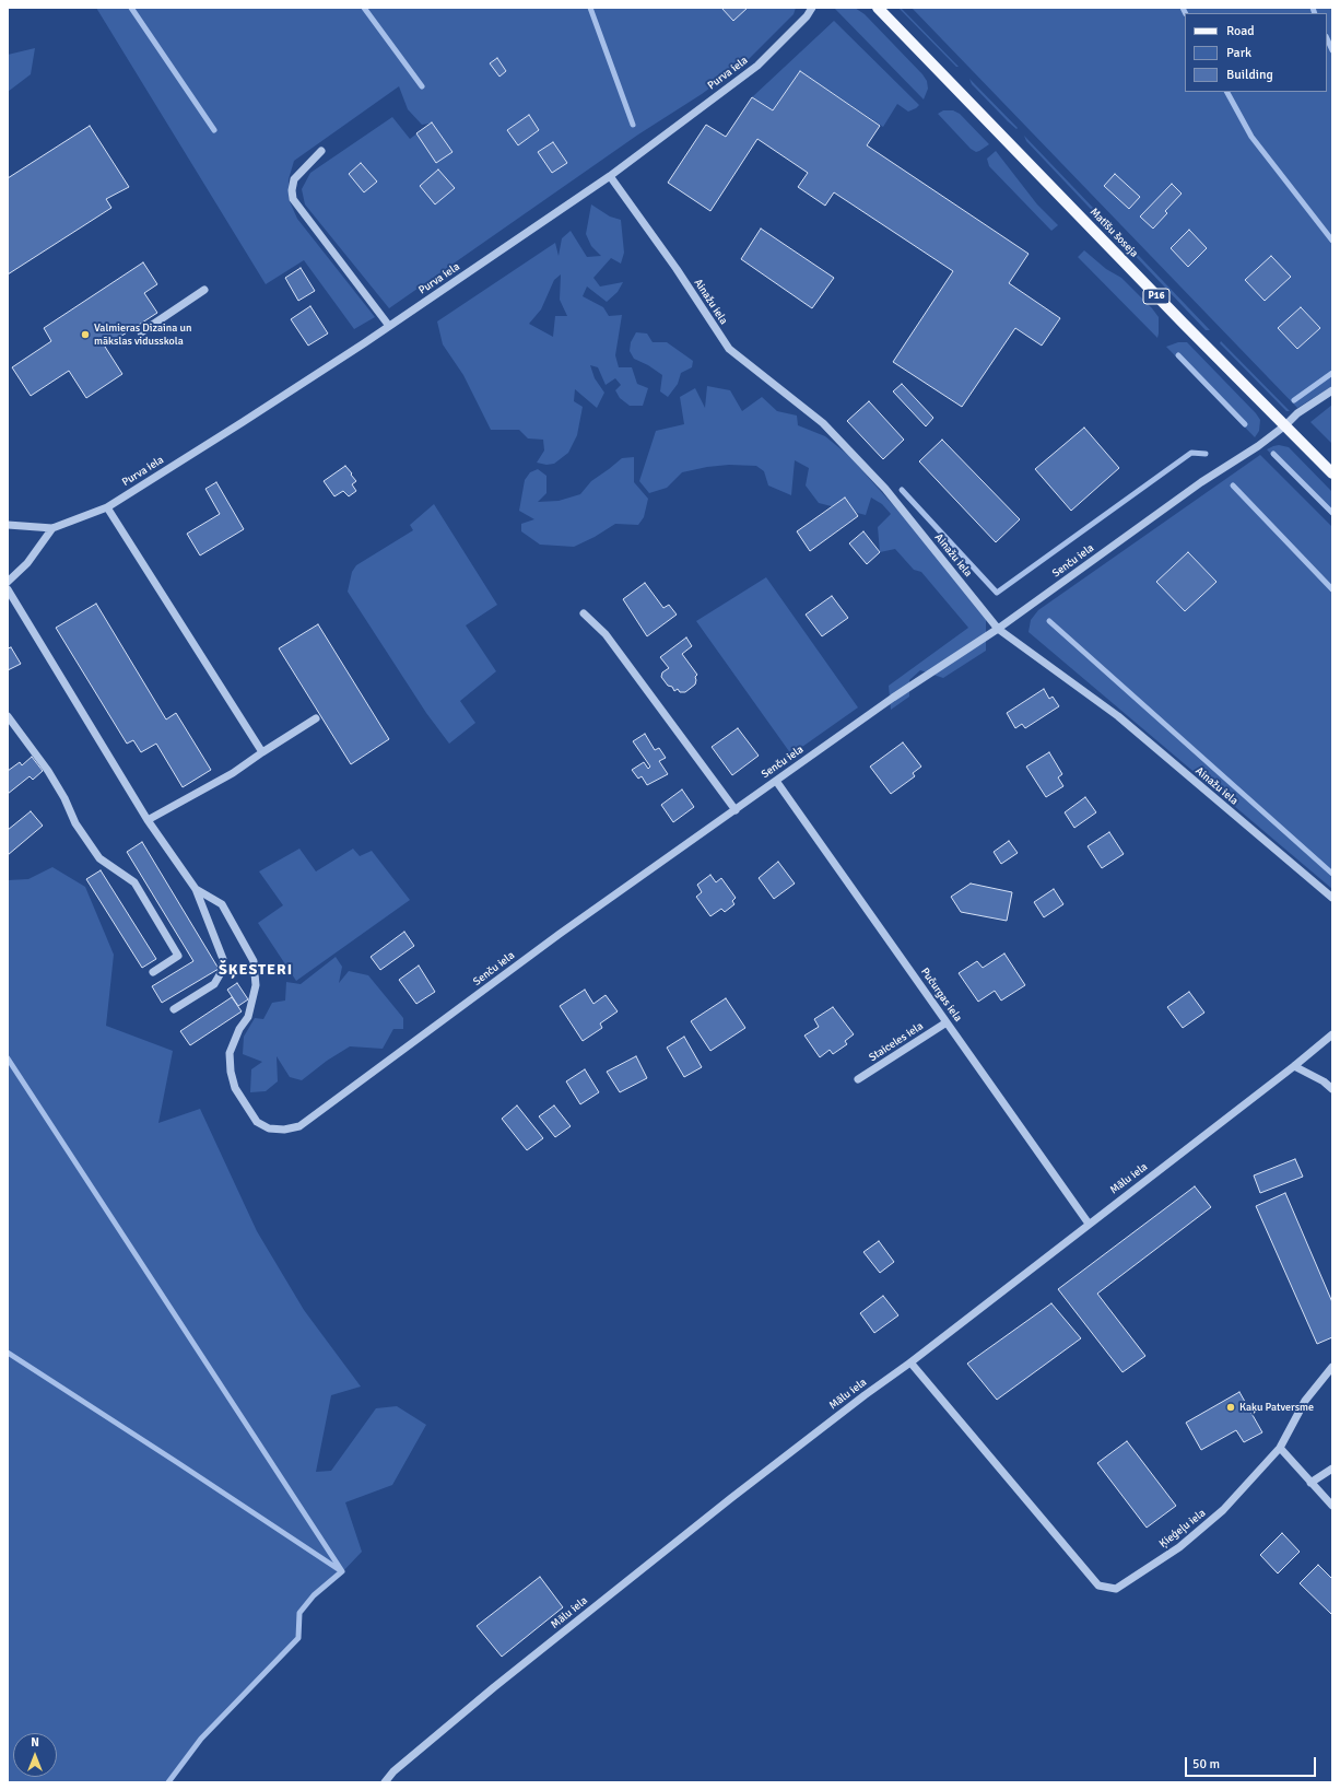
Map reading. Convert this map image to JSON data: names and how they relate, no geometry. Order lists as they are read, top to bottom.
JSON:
{
  "streets": {
    "main road": ["Matīšu šoseja", "P16"],
    "street": [
      "Purva iela",
      "Ainažu iela",
      "Senču iela",
      "Pučurgas iela",
      "Staiceles iela",
      "Mālu iela",
      "Ķieģeļu iela"
    ]
  },
  "crossings": [
    ["Purva iela", "Ainažu iela"],
    ["Matīšu šoseja", "Senču iela"],
    ["Ainažu iela", "Senču iela"],
    ["Senču iela", "Pučurgas iela"],
    ["Pučurgas iela", "Staiceles iela"],
    ["Pučurgas iela", "Mālu iela"],
    ["Mālu iela", "Ķieģeļu iela"]
  ],
  "districts": ["ŠĶESTERI"],
  "places": ["Valmieras Dizaina un mākslas vidusskola", "Kaķu Patversme"],
  "legend": ["Road", "Park", "Building"],
  "scale_bar": "50 m",
  "north": "top"
}
